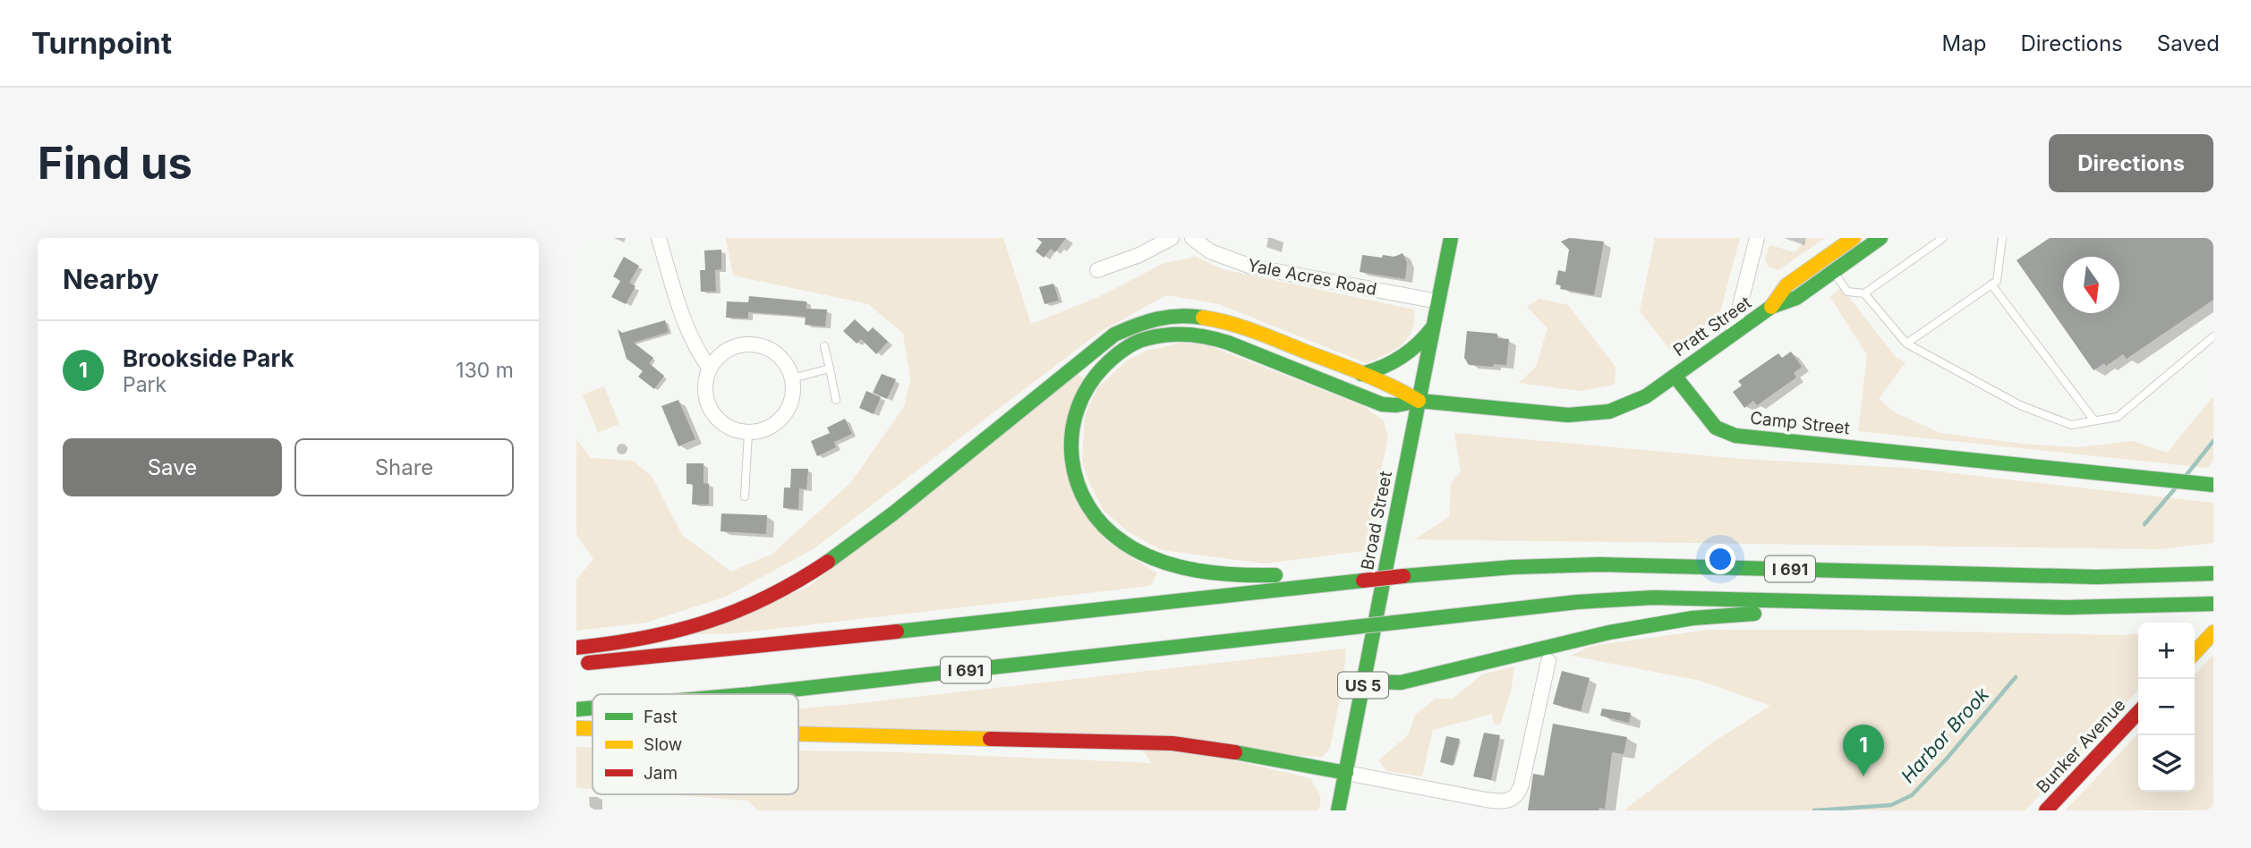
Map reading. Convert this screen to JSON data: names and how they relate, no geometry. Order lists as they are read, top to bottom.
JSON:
{
  "streets": {
    "main road": [
      "Pratt Street",
      "Camp Street",
      "Broad Street",
      "I 691",
      "US 5",
      "Bunker Avenue"
    ],
    "street": ["Yale Acres Road"]
  },
  "crossings": [
    ["Yale Acres Road", "Broad Street"],
    ["Pratt Street", "Camp Street"]
  ],
  "water": ["Harbor Brook"],
  "legend": ["Fast", "Slow", "Jam"],
  "north": "bottom",
  "page": {
    "header": "Turnpoint",
    "nav": ["Map", "Directions", "Saved"],
    "buttons": [
      "Directions",
      ["Save", "Share"]
    ],
    "title": "Find us",
    "heading": "Nearby",
    "list": [
      {
        "mark": "1",
        "name": "Brookside Park",
        "note": "Park",
        "value": "130 m"
      }
    ],
    "map_buttons": ["+", "−"],
    "pins": "1"
  }
}
